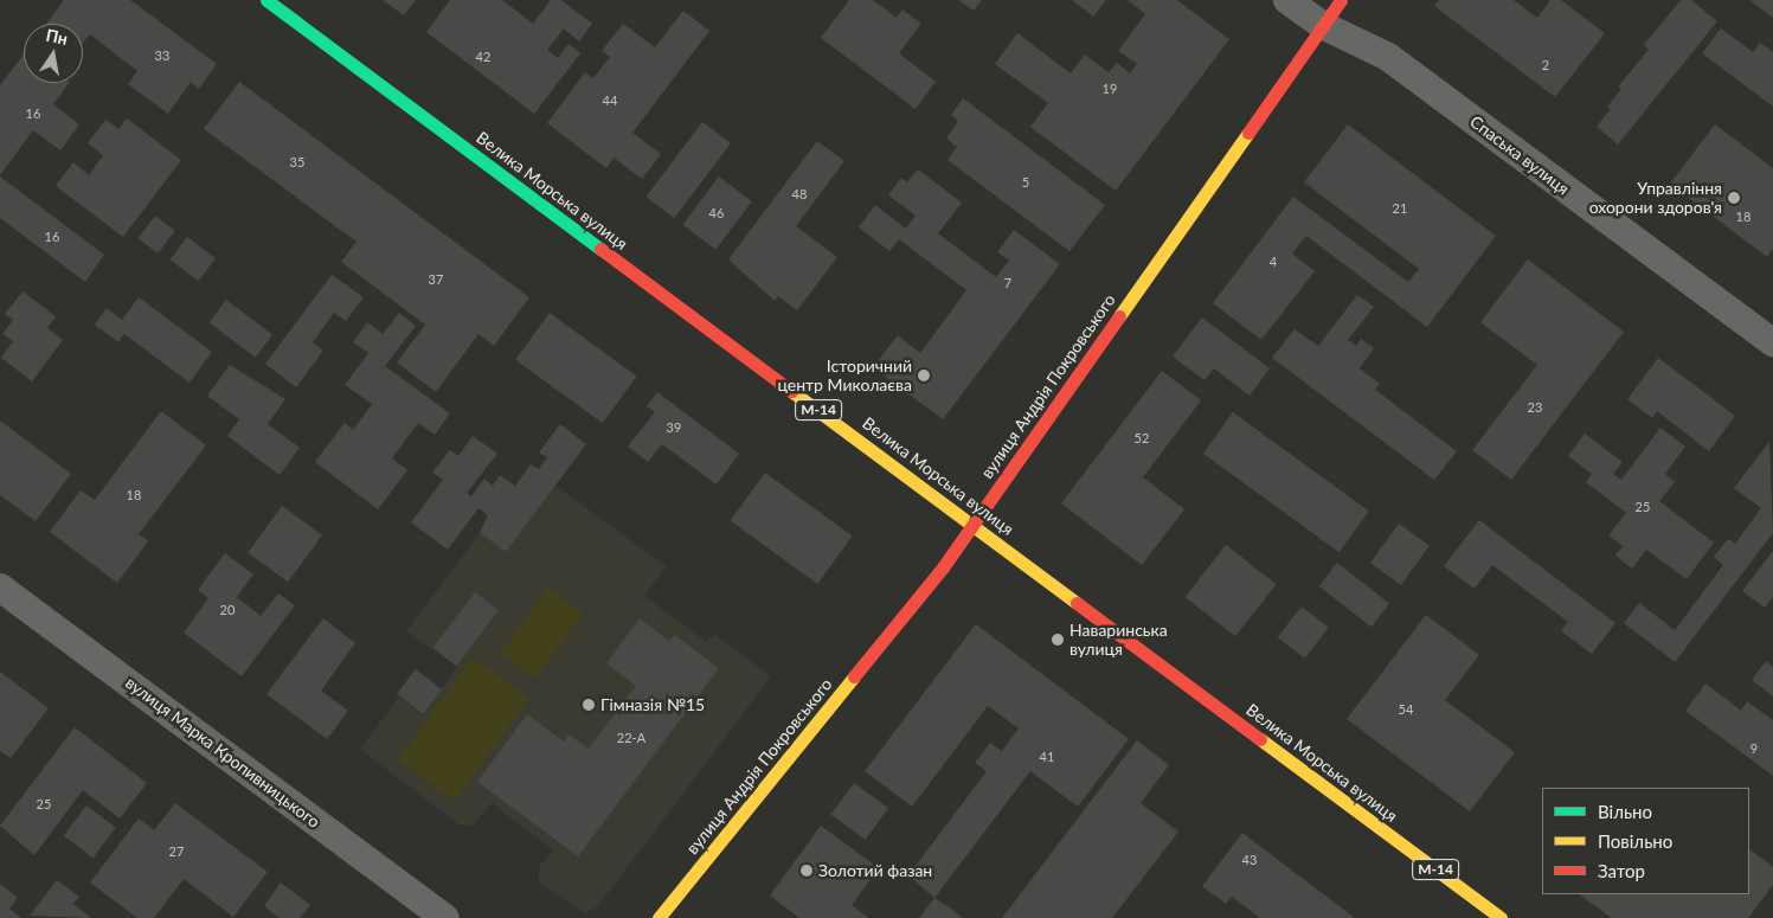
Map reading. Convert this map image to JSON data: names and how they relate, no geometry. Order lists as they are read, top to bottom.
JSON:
{
  "streets": {
    "main road": ["Велика Морська вулиця", "вулиця Андрія Покровського", "М-14"],
    "street": ["Спаська вулиця", "вулиця Марка Кропивницького"]
  },
  "crossings": [
    ["Спаська вулиця", "вулиця Андрія Покровського"],
    ["Велика Морська вулиця", "вулиця Андрія Покровського"]
  ],
  "places": [
    "Управління охорони здоров'я",
    "Історичний центр Миколаєва",
    "Наваринська вулиця",
    "Гімназія №15",
    "Золотий фазан"
  ],
  "house_numbers": [
    "33",
    "42",
    "2",
    "19",
    "44",
    "16",
    "35",
    "5",
    "48",
    "21",
    "46",
    "18",
    "16",
    "4",
    "37",
    "7",
    "23",
    "39",
    "52",
    "18",
    "25",
    "20",
    "54",
    "22-А",
    "9",
    "41",
    "25",
    "27",
    "43"
  ],
  "legend": ["Вільно", "Повільно", "Затор"],
  "north": "top"
}
